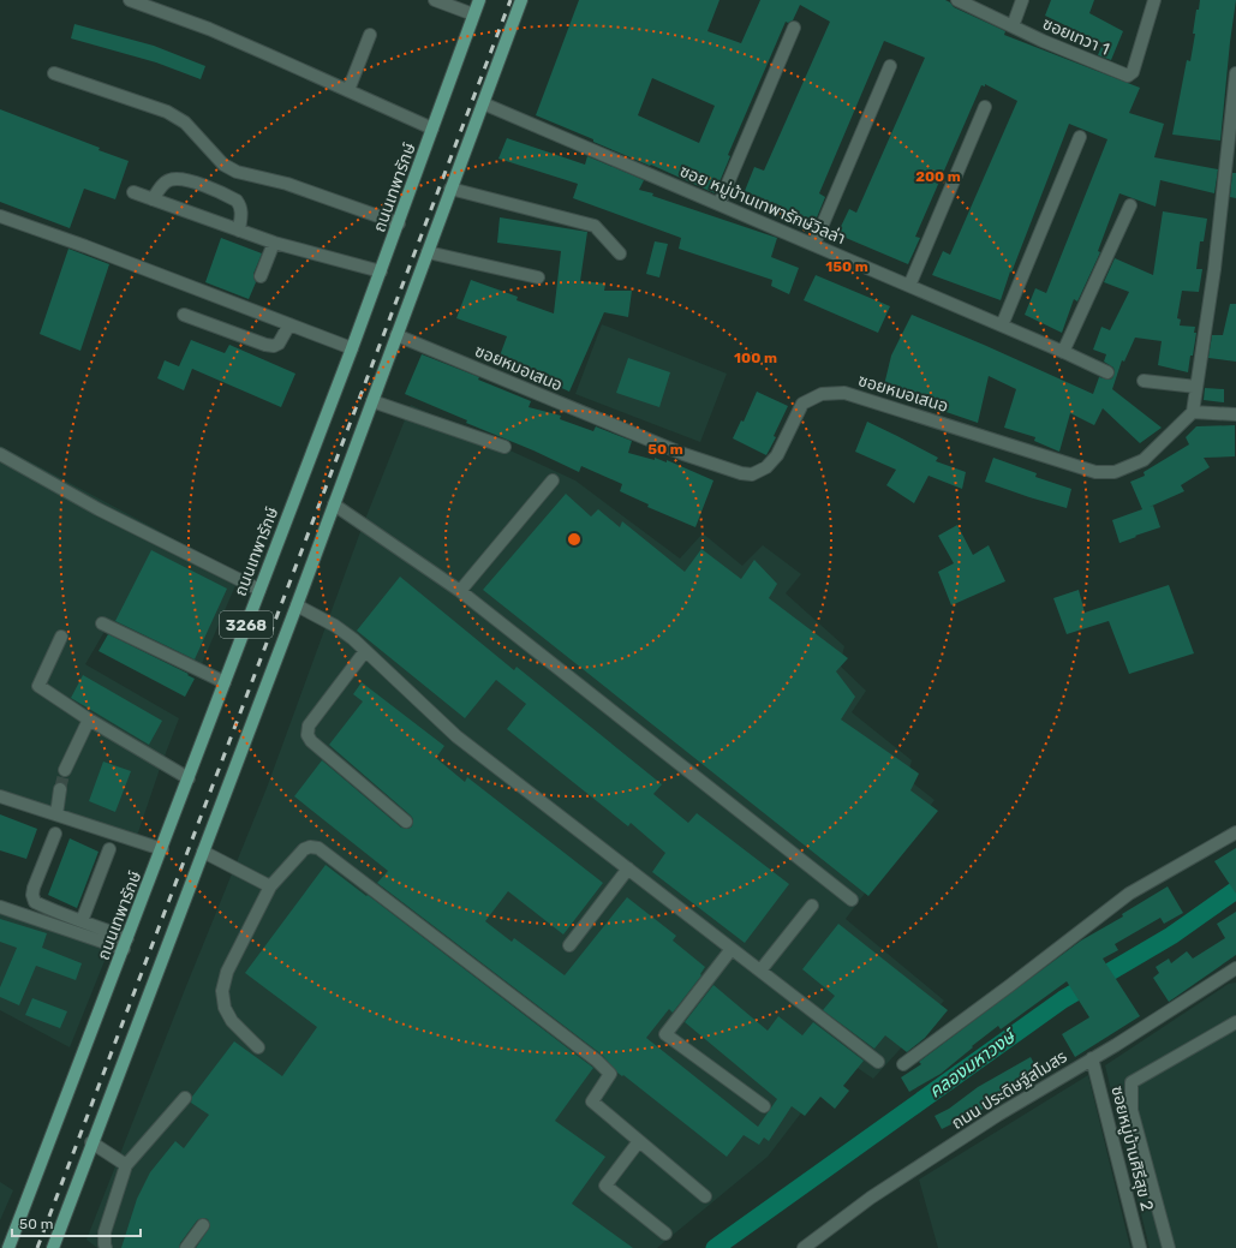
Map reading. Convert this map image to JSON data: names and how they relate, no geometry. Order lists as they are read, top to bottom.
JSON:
{
  "streets": {
    "main road": ["ถนนเทพารักษ์", "3268"],
    "street": [
      "ซอยเทวา 1",
      "ซอย หมู่บ้านเทพารักษ์วิลล่า",
      "ซอยหมอเสนอ",
      "ถนน ประดิษฐ์สโมสร",
      "ซอยหมู่บ้านศิรีสุข 2"
    ]
  },
  "crossings": [
    ["ซอย หมู่บ้านเทพารักษ์วิลล่า", "3268"],
    ["ซอยหมอเสนอ", "3268"],
    ["ถนน ประดิษฐ์สโมสร", "ซอยหมู่บ้านศิรีสุข 2"]
  ],
  "water": ["คลองมหาวงษ์"],
  "scale_bar": "50 m",
  "rings": [
    "200 m",
    "150 m",
    "100 m",
    "50 m"
  ]
}
